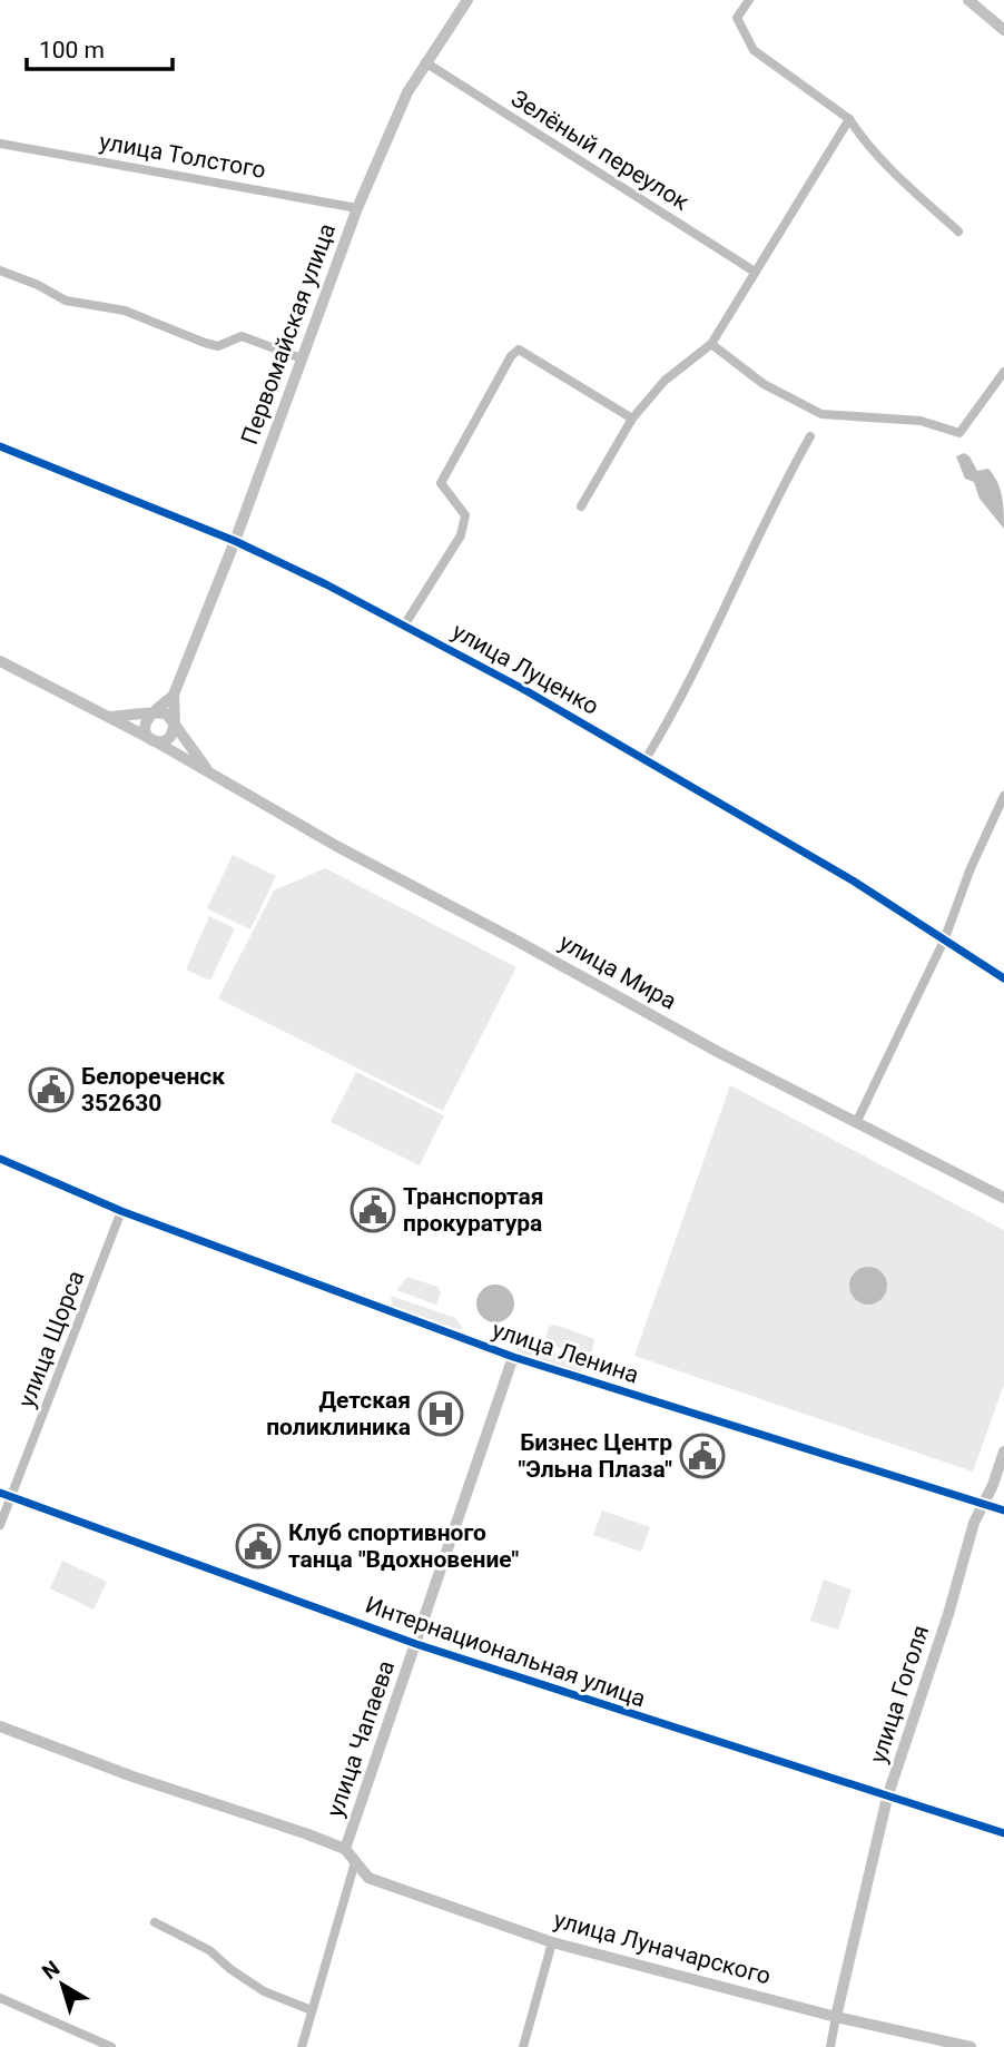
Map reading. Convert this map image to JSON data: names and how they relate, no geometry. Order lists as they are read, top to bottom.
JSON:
{
  "streets": {
    "street": [
      "Зелёный переулок",
      "улица Толстого",
      "Первомайская улица",
      "улица Луценко",
      "улица Мира",
      "улица Щорса",
      "улица Ленина",
      "Интернациональная улица",
      "улица Гоголя",
      "улица Чапаева",
      "улица Луначарского"
    ]
  },
  "crossings": [
    ["Зелёный переулок", "Первомайская улица"],
    ["улица Толстого", "Первомайская улица"],
    ["Первомайская улица", "улица Луценко"],
    ["Первомайская улица", "улица Мира"],
    ["улица Щорса", "улица Ленина"],
    ["улица Щорса", "Интернациональная улица"],
    ["улица Ленина", "улица Гоголя"],
    ["улица Ленина", "улица Чапаева"],
    ["Интернациональная улица", "улица Гоголя"],
    ["Интернациональная улица", "улица Чапаева"],
    ["улица Гоголя", "улица Луначарского"],
    ["улица Чапаева", "улица Луначарского"]
  ],
  "places": {
    "public building": [
      "Белореченск 352630",
      "Транспортая прокуратура",
      "Бизнес Центр \"Эльна Плаза\"",
      "Клуб спортивного танца \"Вдохновение\""
    ],
    "hospital": ["Детская поликлиника"]
  },
  "scale_bar": "100 m",
  "north": "top left"
}
